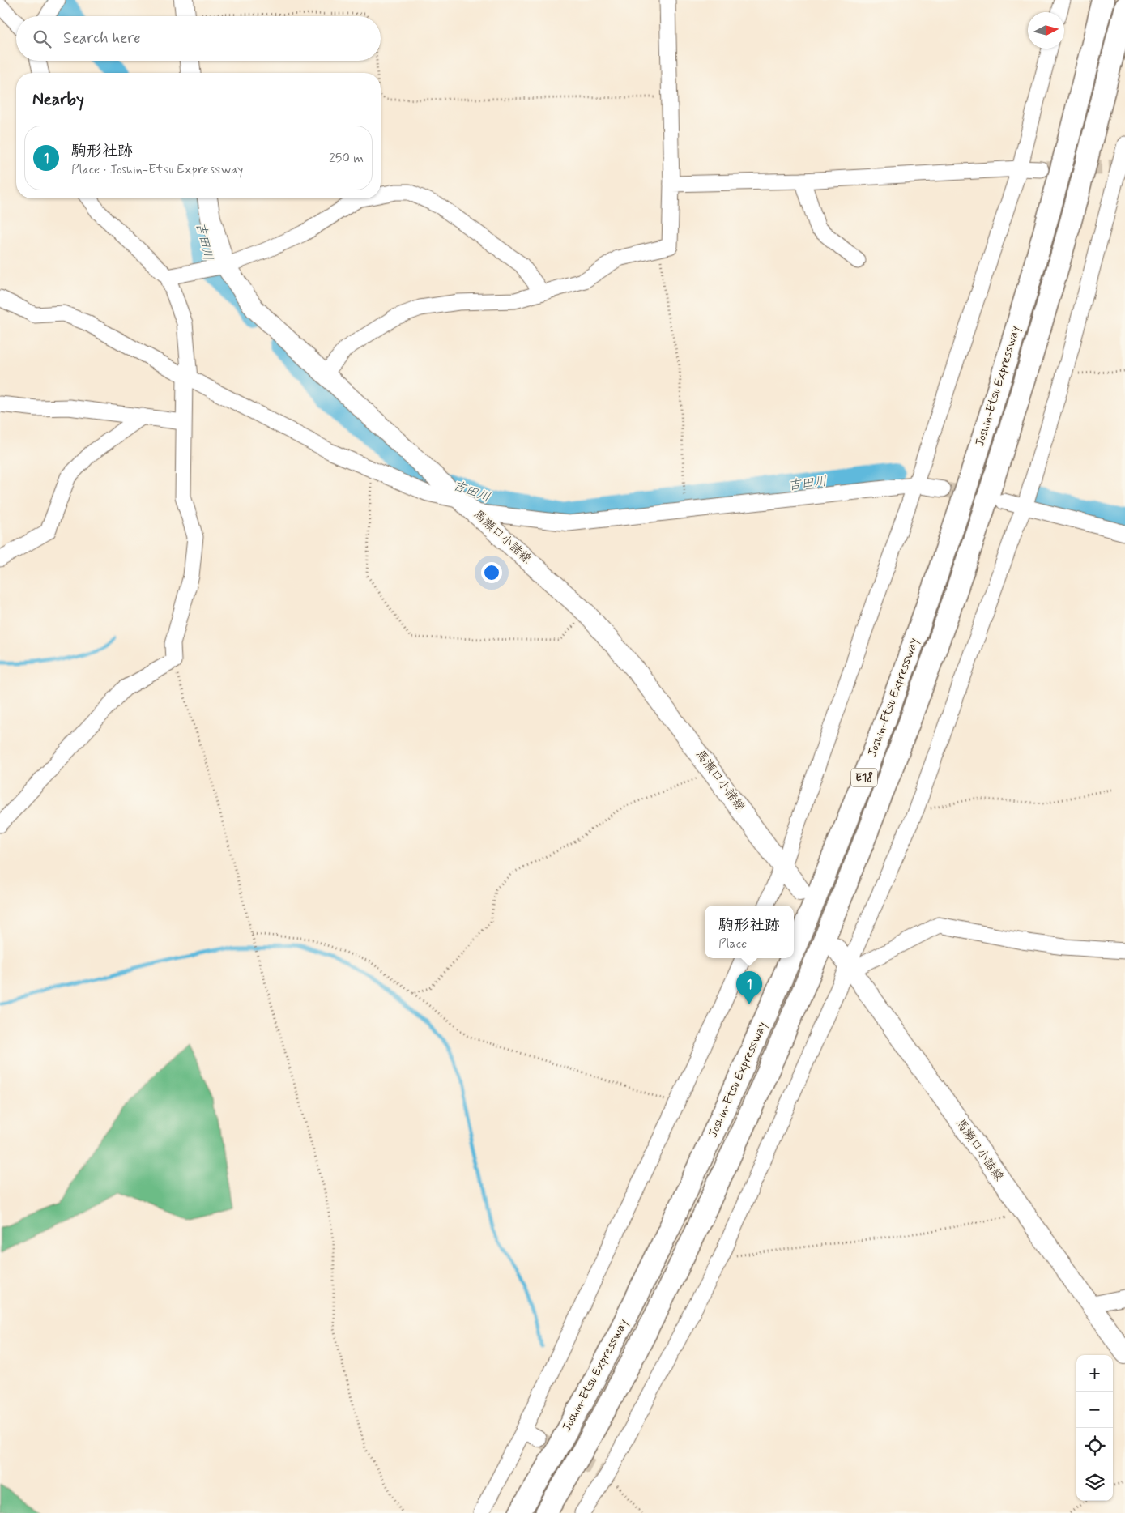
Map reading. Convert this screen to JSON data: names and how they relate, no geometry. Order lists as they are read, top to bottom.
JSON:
{
  "streets": {
    "highway": ["Joshin-Etsu Expressway", "E18"],
    "main road": ["馬瀬口小諸線"]
  },
  "water": ["吉田川"],
  "north": "right",
  "page": {
    "search": "Search here",
    "heading": "Nearby",
    "list": [
      {
        "mark": "1",
        "name": "駒形社跡",
        "note": "Place · Joshin-Etsu Expressway",
        "value": "250 m"
      }
    ],
    "popup": ["駒形社跡", "Place"],
    "pins": "1",
    "map_buttons": ["+", "−"]
  }
}
